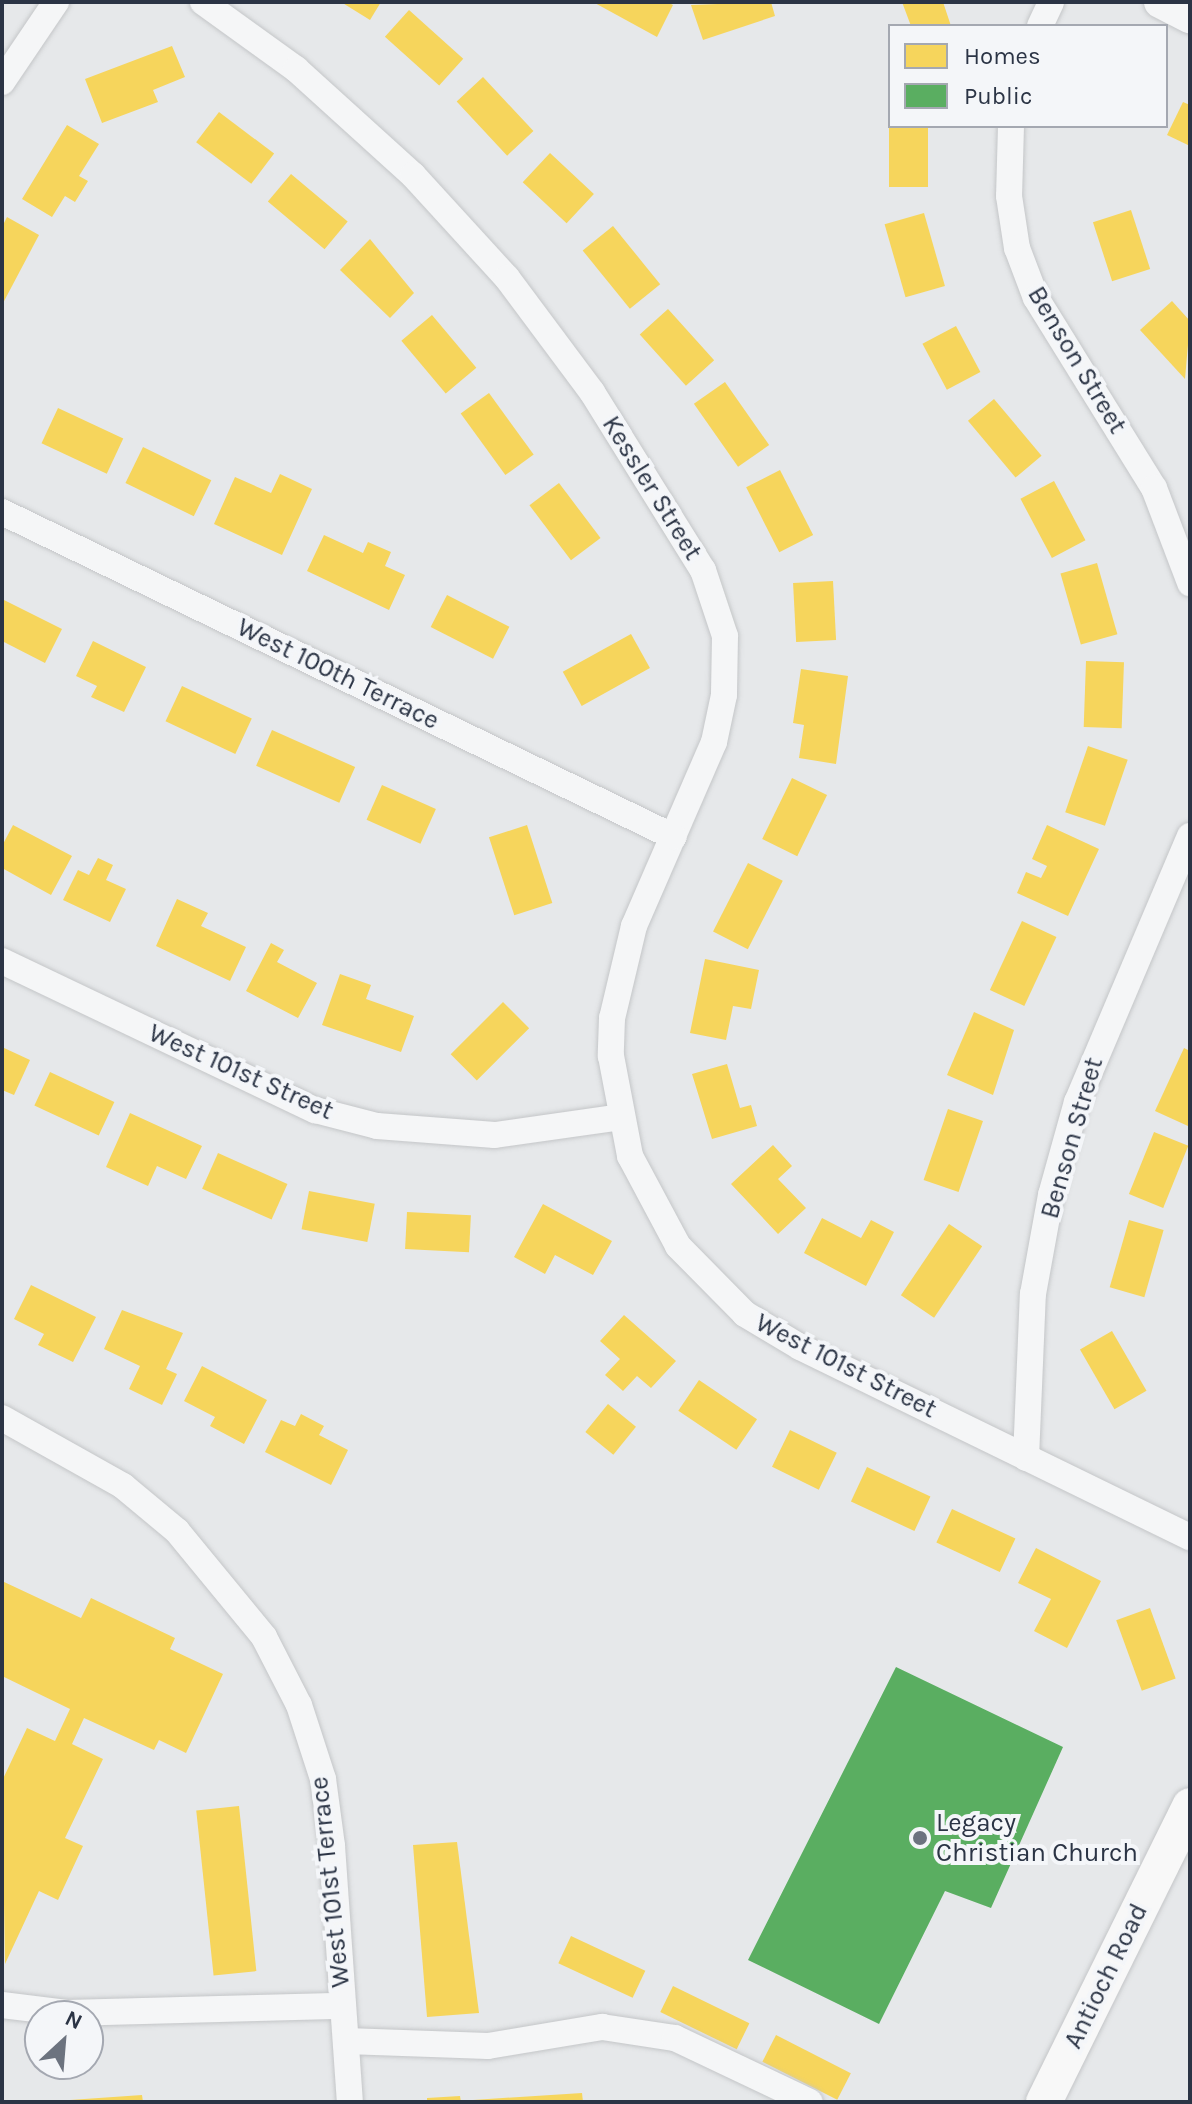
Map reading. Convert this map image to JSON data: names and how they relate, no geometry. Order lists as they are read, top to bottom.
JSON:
{
  "streets": {
    "main road": ["Antioch Road"],
    "street": [
      "Benson Street",
      "Kessler Street",
      "West 100th Terrace",
      "West 101st Street",
      "West 101st Terrace"
    ]
  },
  "crossings": [
    ["Benson Street", "West 101st Street"],
    ["Kessler Street", "West 100th Terrace"],
    ["Kessler Street", "West 101st Street"]
  ],
  "places": ["Legacy Christian Church"],
  "legend": ["Homes", "Public"],
  "north": "top right"
}
